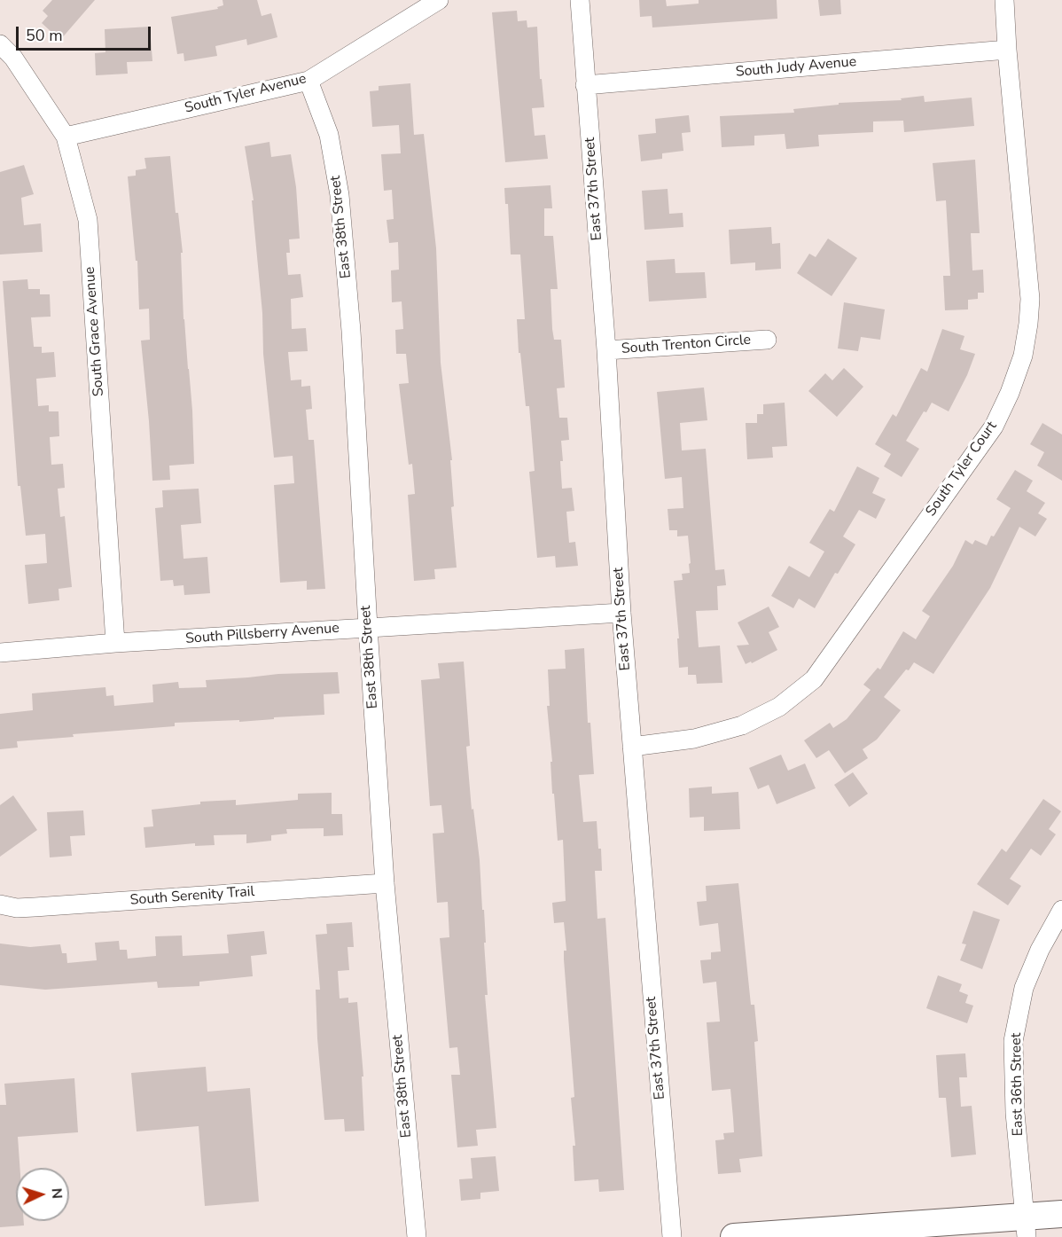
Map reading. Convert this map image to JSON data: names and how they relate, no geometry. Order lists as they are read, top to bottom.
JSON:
{
  "streets": {
    "street": [
      "South Judy Avenue",
      "South Tyler Avenue",
      "East 37th Street",
      "East 38th Street",
      "South Grace Avenue",
      "South Trenton Circle",
      "South Tyler Court",
      "South Pillsberry Avenue",
      "South Serenity Trail",
      "East 36th Street"
    ]
  },
  "crossings": [
    ["South Judy Avenue", "East 37th Street"],
    ["South Judy Avenue", "South Tyler Court"],
    ["South Tyler Avenue", "East 38th Street"],
    ["South Tyler Avenue", "South Grace Avenue"],
    ["East 37th Street", "South Trenton Circle"],
    ["East 37th Street", "South Tyler Court"],
    ["East 37th Street", "South Pillsberry Avenue"],
    ["East 38th Street", "South Pillsberry Avenue"],
    ["East 38th Street", "South Serenity Trail"],
    ["South Grace Avenue", "South Pillsberry Avenue"]
  ],
  "scale_bar": "50 m",
  "north": "right"
}
